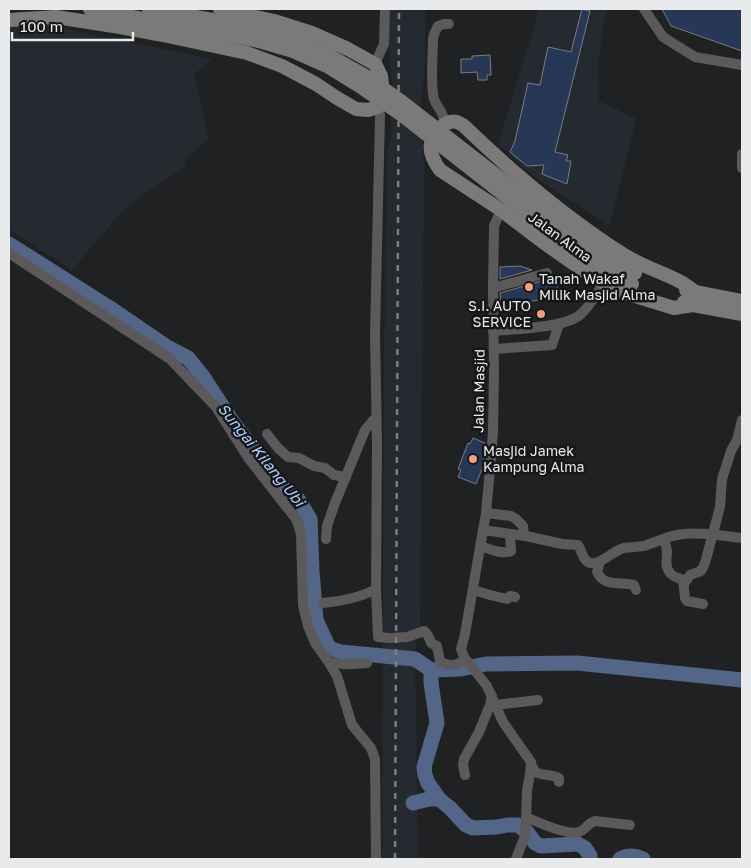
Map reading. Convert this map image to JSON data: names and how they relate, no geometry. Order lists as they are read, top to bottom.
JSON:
{
  "streets": {
    "main road": ["Jalan Alma"],
    "street": ["Jalan Masjid"]
  },
  "water": ["Sungai Kilang Ubi"],
  "places": ["Tanah Wakaf Milik Masjid Alma", "S.I. AUTO SERVICE", "Masjid Jamek Kampung Alma"],
  "scale_bar": "100 m"
}
